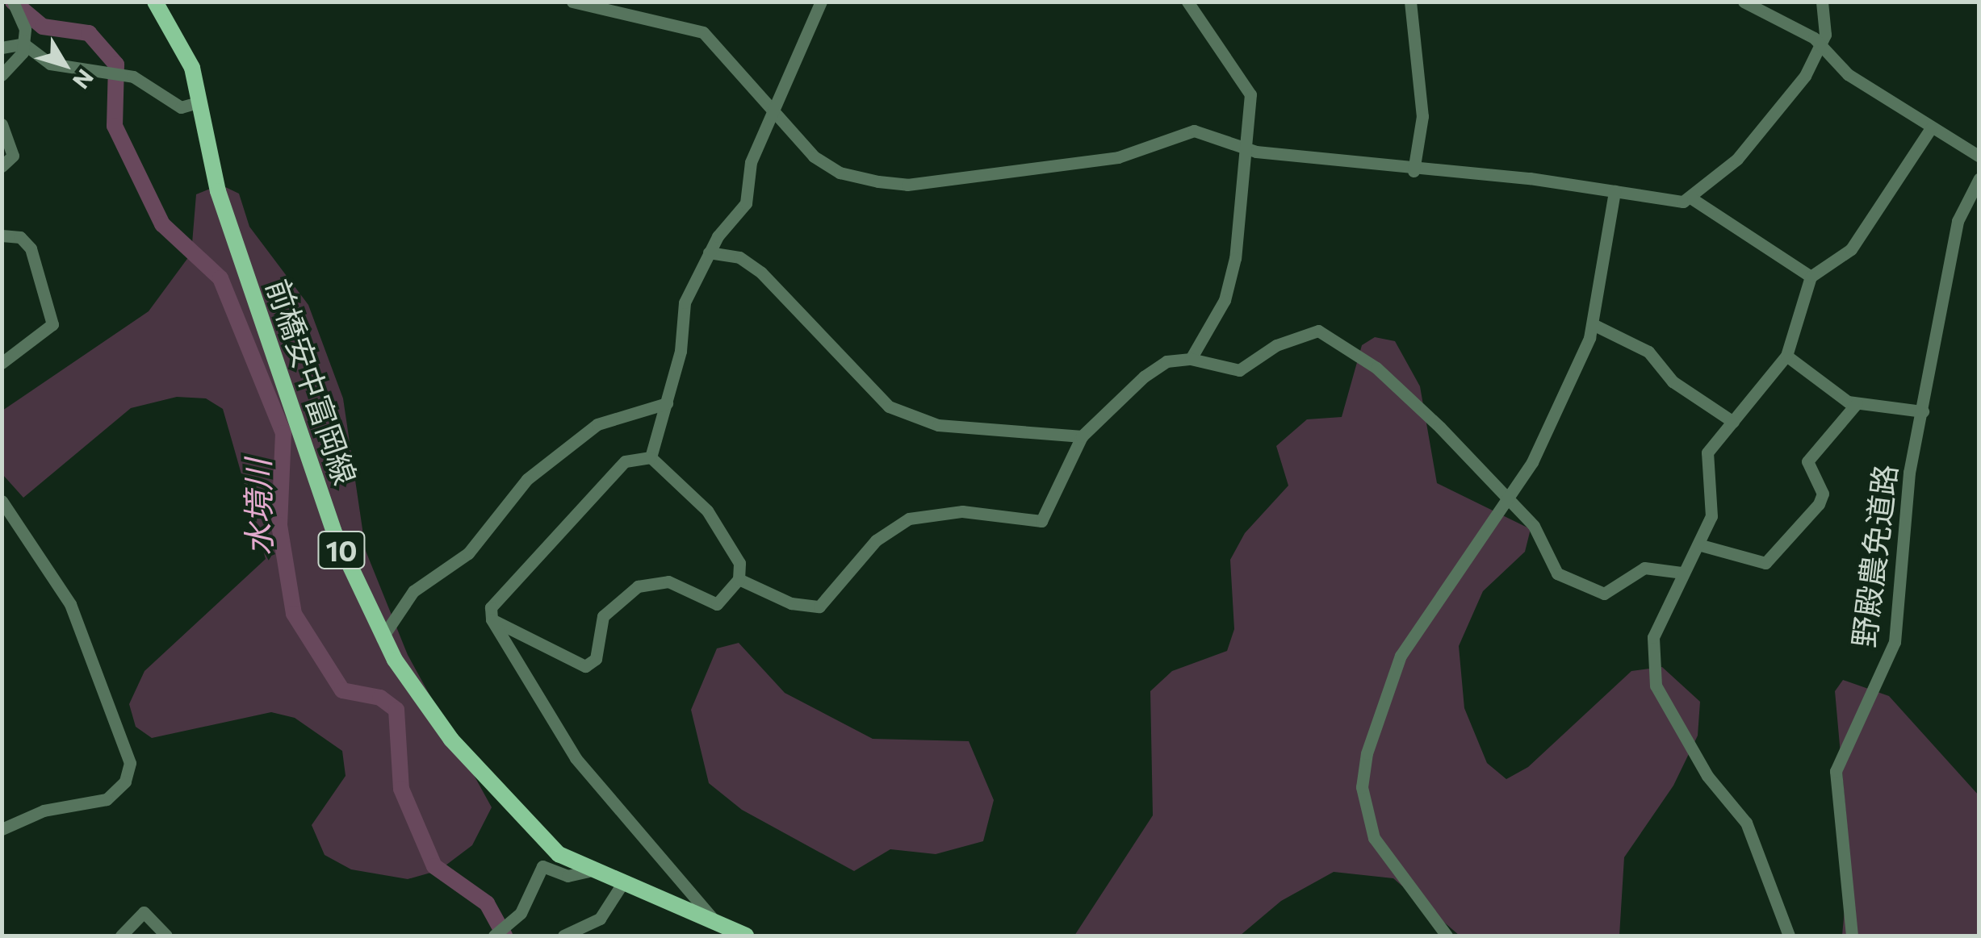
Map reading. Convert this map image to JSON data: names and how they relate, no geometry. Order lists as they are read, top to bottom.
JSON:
{
  "streets": {
    "main road": ["前橋安中富岡線", "10"],
    "street": ["野殿農免道路"]
  },
  "water": ["水境川"],
  "north": "bottom right"
}
